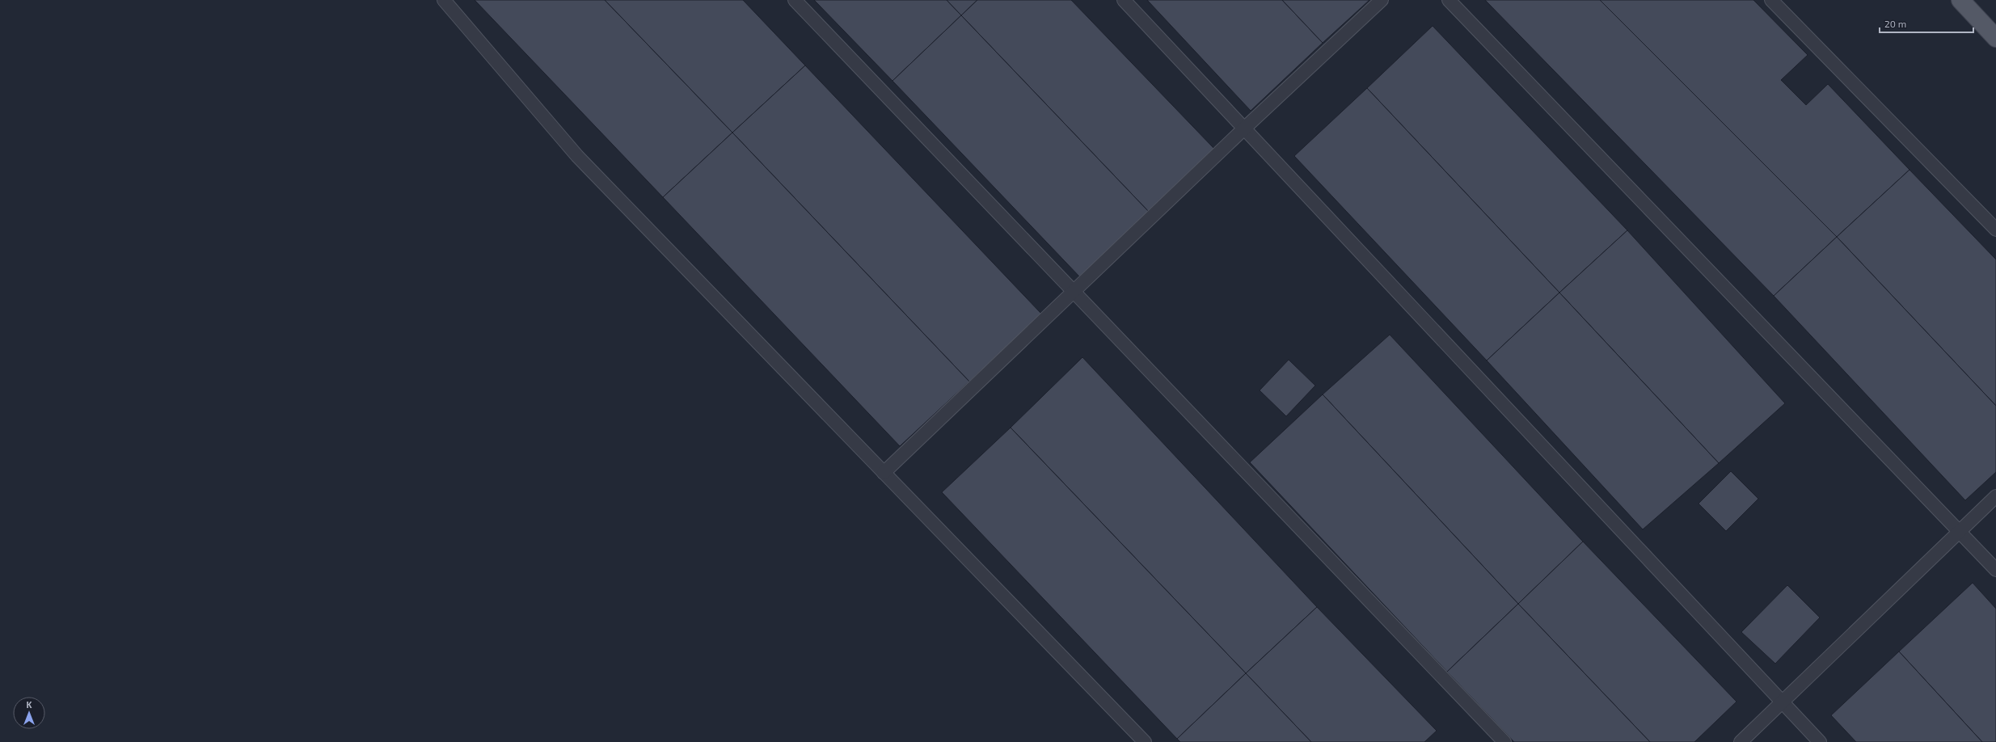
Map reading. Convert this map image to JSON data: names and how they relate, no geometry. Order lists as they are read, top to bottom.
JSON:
{
  "scale_bar": "20 m",
  "north": "top"
}
